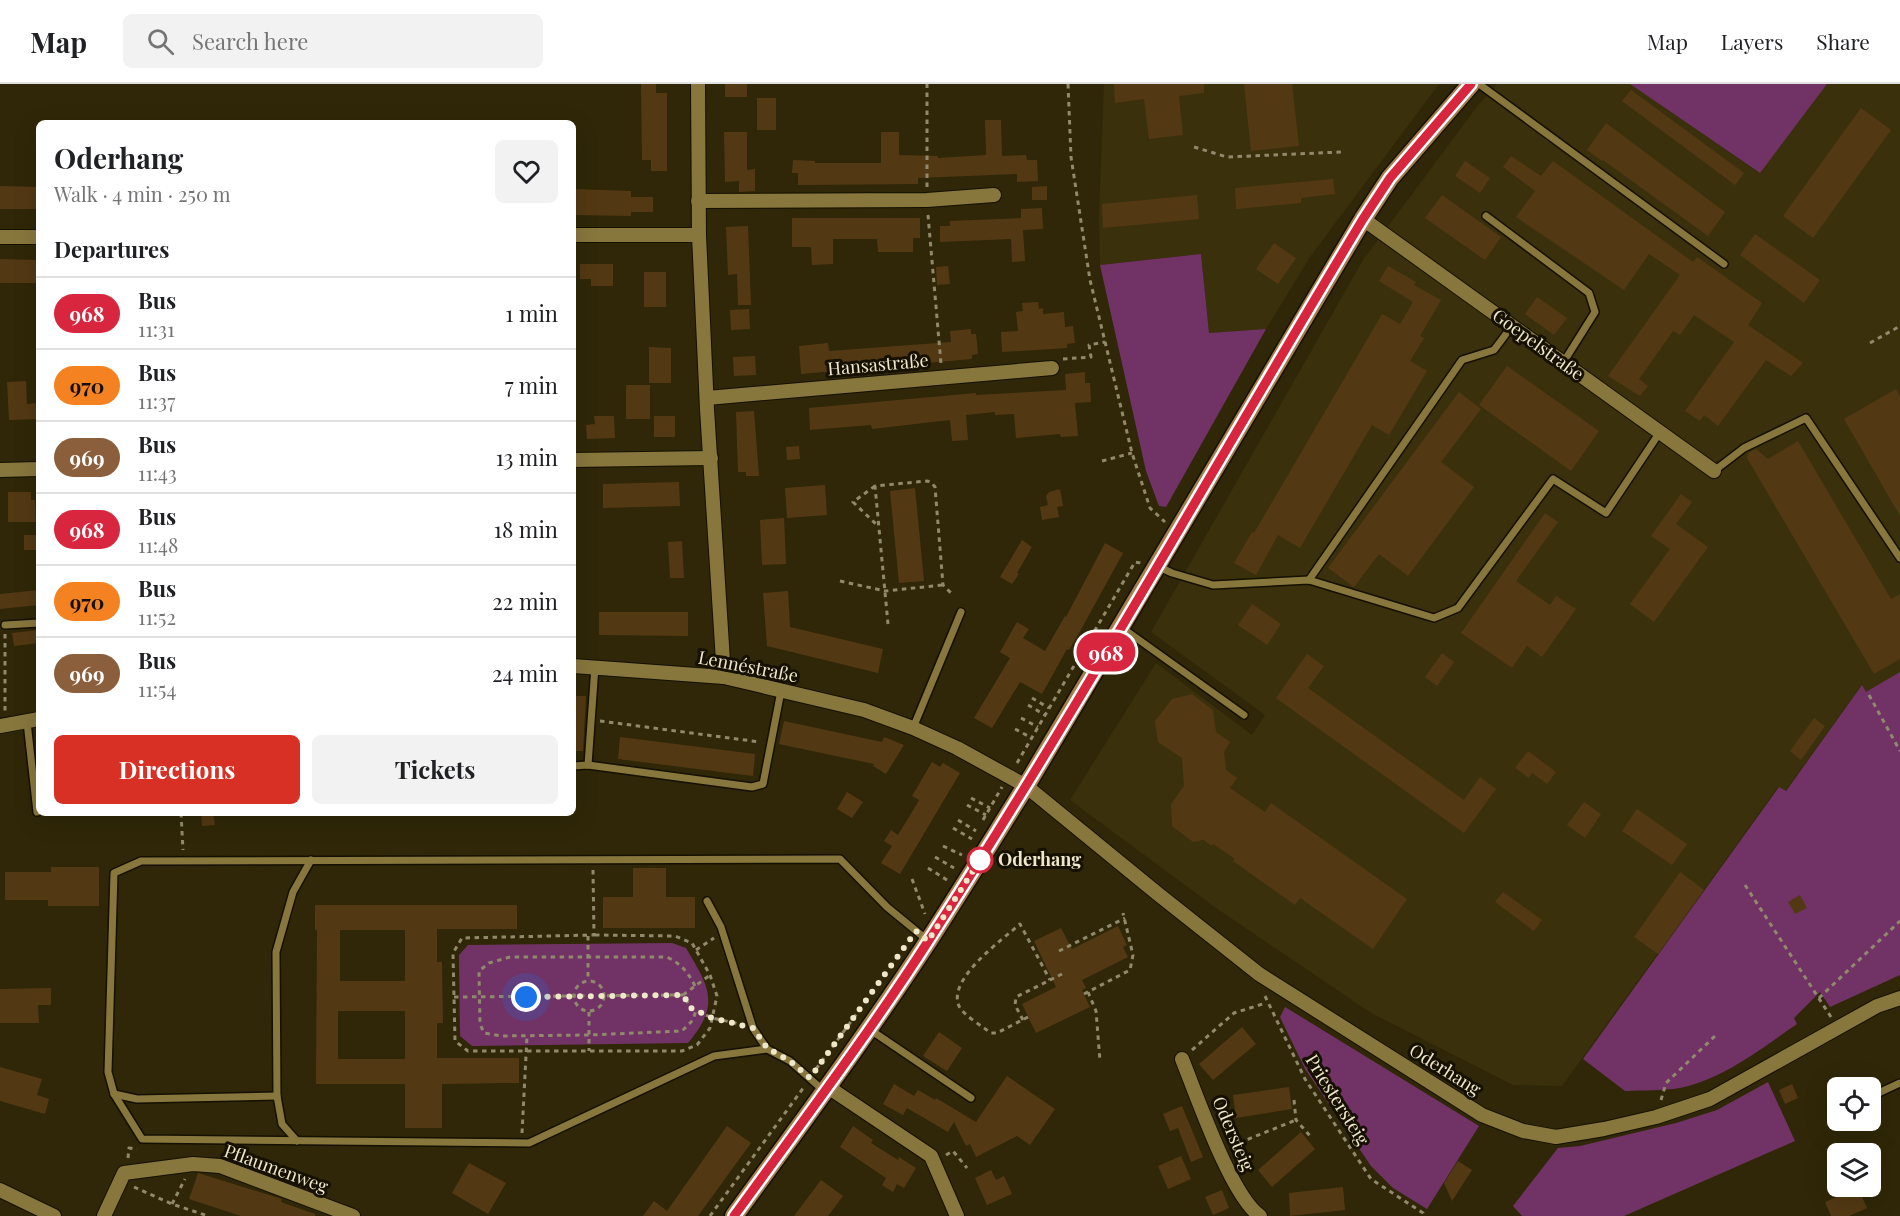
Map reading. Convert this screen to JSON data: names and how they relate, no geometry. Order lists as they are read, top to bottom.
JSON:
{
  "streets": {
    "street": [
      "Goepelstraße",
      "Hansastraße",
      "Lennéstraße",
      "Oderhang",
      "Odersteig",
      "Pflaumenweg"
    ],
    "path": ["Priestersteig"]
  },
  "crossings": [
    ["Lennéstraße", "Oderhang"],
    ["Oderhang", "Priestersteig"]
  ],
  "places": ["Oderhang"],
  "lines": ["bus line 968"],
  "page": {
    "header": "Map",
    "search": "Search here",
    "nav": ["Map", "Layers", "Share"],
    "on_map": "968",
    "heading": [
      ["Oderhang", "Walk · 4 min · 250 m"],
      "Departures"
    ],
    "list": [
      {
        "mark": "968",
        "name": "Bus",
        "note": "11:31",
        "value": "1 min"
      },
      {
        "mark": "970",
        "name": "Bus",
        "note": "11:37",
        "value": "7 min"
      },
      {
        "mark": "969",
        "name": "Bus",
        "note": "11:43",
        "value": "13 min"
      },
      {
        "mark": "968",
        "name": "Bus",
        "note": "11:48",
        "value": "18 min"
      },
      {
        "mark": "970",
        "name": "Bus",
        "note": "11:52",
        "value": "22 min"
      },
      {
        "mark": "969",
        "name": "Bus",
        "note": "11:54",
        "value": "24 min"
      }
    ],
    "buttons": ["Directions", "Tickets"]
  }
}
